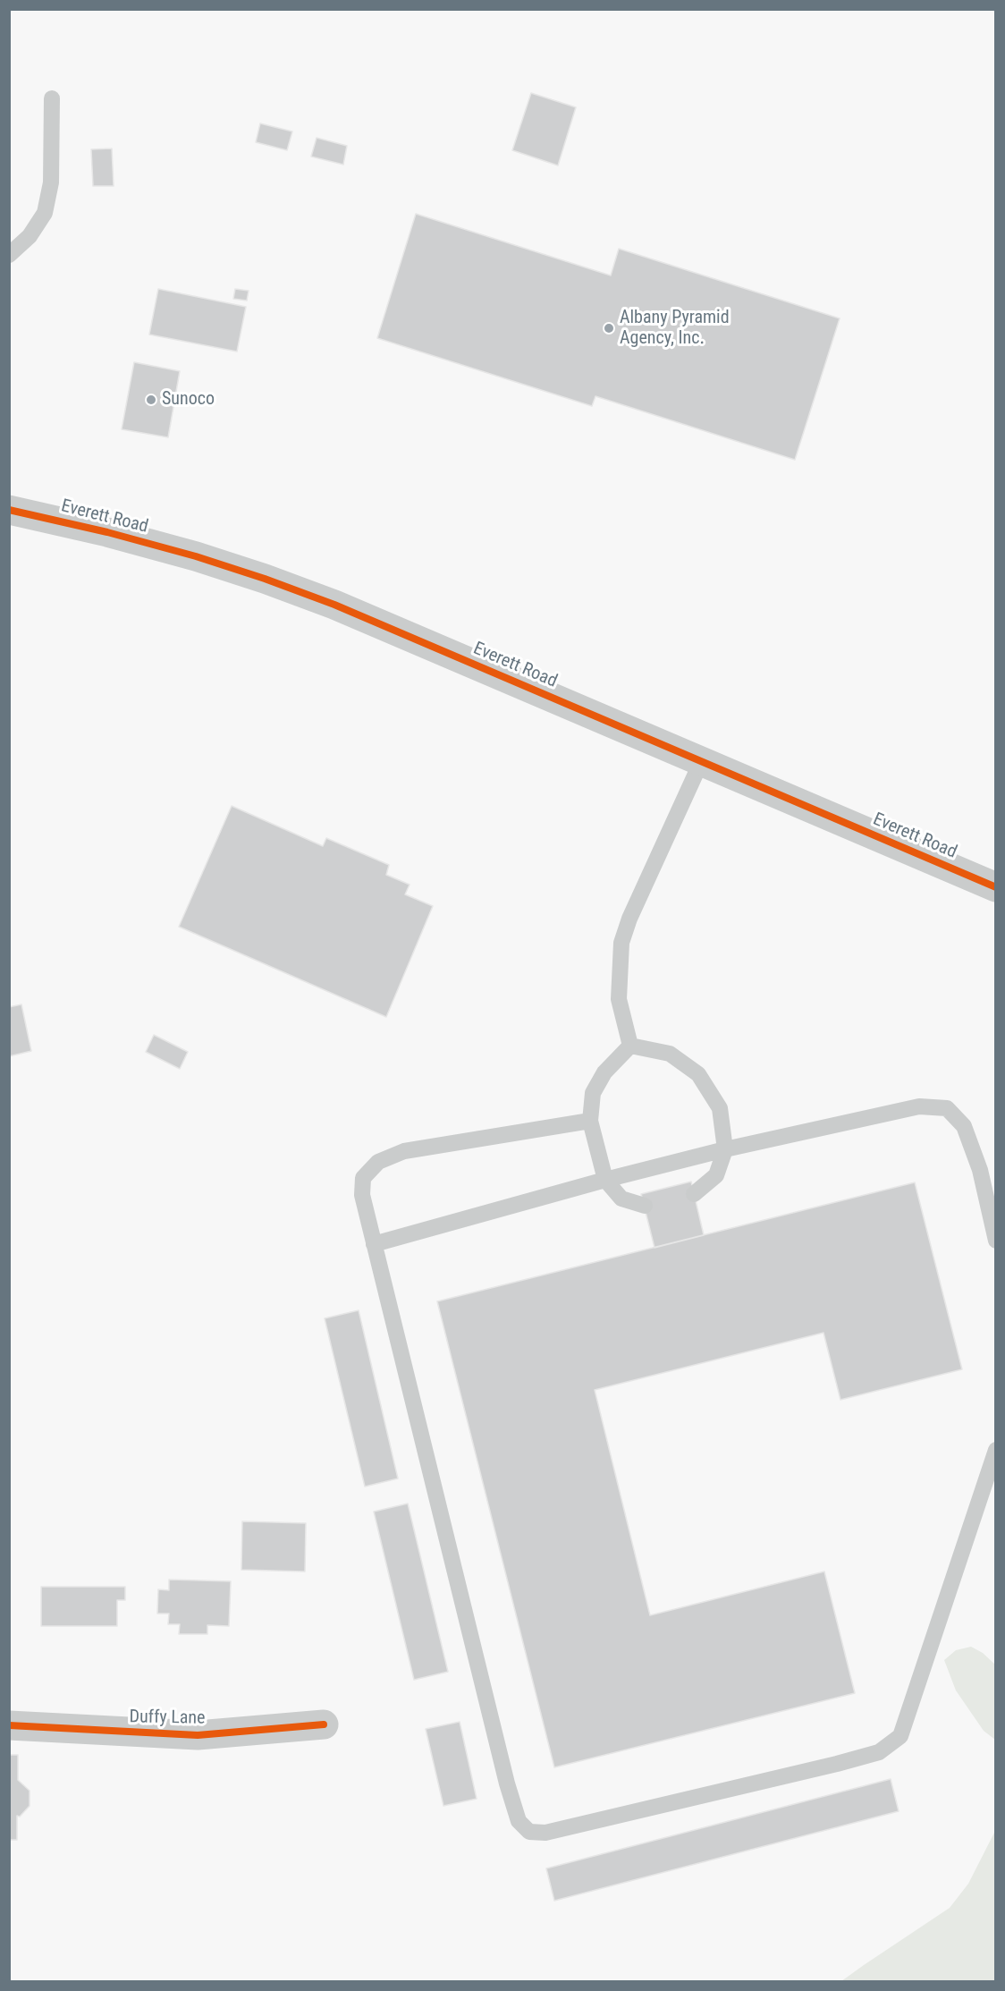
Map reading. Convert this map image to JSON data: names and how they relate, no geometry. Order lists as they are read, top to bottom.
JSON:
{
  "streets": {
    "street": ["Everett Road", "Duffy Lane"]
  },
  "places": ["Albany Pyramid Agency, Inc.", "Sunoco"]
}
